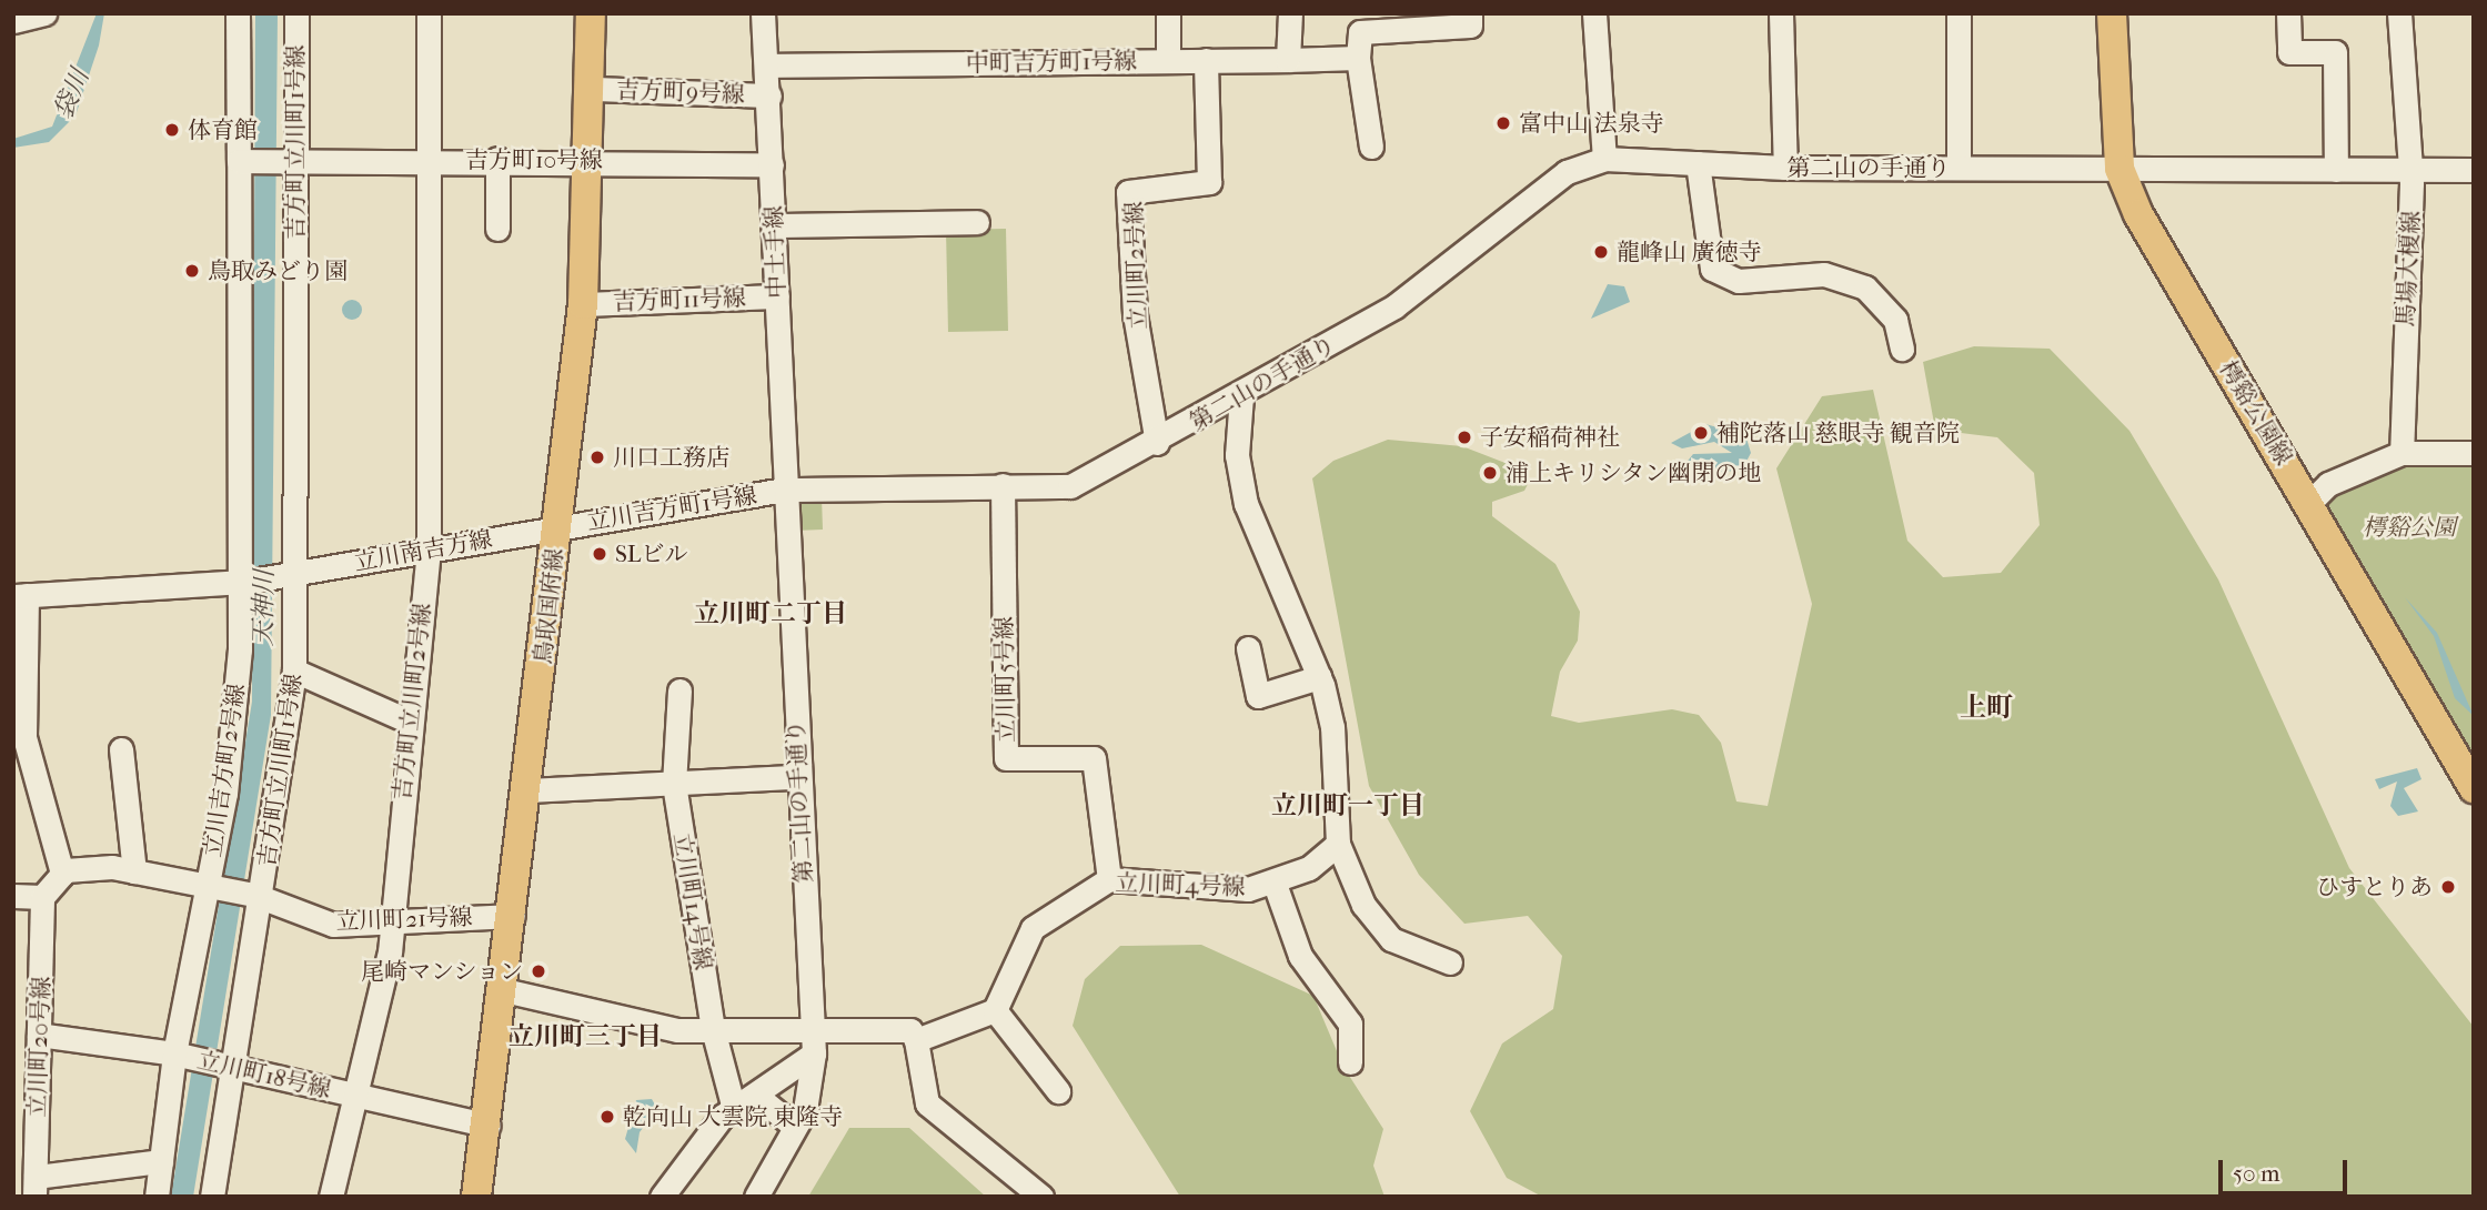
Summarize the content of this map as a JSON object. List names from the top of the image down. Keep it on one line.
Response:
{"streets":{"main road":["樗谿公園線","鳥取国府線"],"street":["中町吉方町1号線","吉方町9号線","吉方町立川町1号線","吉方町10号線","第二山の手通り","中土手線","立川町2号線","馬場大榎線","吉方町11号線","立川吉方町1号線","立川南吉方線","立川町5号線","吉方町立川町2号線","立川吉方町2号線","立川町4号線","立川町14号線","立川町21号線","立川町20号線","立川町18号線"]},"crossings":[["中町吉方町1号線","中土手線"],["中町吉方町1号線","立川町2号線"],["吉方町9号線","中土手線"],["吉方町9号線","鳥取国府線"],["吉方町立川町1号線","吉方町10号線"],["吉方町立川町1号線","立川南吉方線"],["吉方町立川町1号線","立川町21号線"],["吉方町立川町1号線","立川町18号線"],["吉方町10号線","中土手線"],["吉方町10号線","鳥取国府線"],["吉方町10号線","吉方町立川町2号線"],["吉方町10号線","立川吉方町2号線"],["第二山の手通り","中土手線"],["第二山の手通り","立川町2号線"],["第二山の手通り","馬場大榎線"],["第二山の手通り","樗谿公園線"],["第二山の手通り","立川吉方町1号線"],["第二山の手通り","立川町5号線"],["中土手線","吉方町11号線"],["中土手線","立川吉方町1号線"],["吉方町11号線","鳥取国府線"],["立川吉方町1号線","立川南吉方線"],["立川吉方町1号線","鳥取国府線"],["立川南吉方線","鳥取国府線"],["立川南吉方線","吉方町立川町2号線"],["立川南吉方線","立川吉方町2号線"],["鳥取国府線","立川町21号線"],["鳥取国府線","立川町18号線"],["立川町5号線","立川町4号線"],["吉方町立川町2号線","立川町21号線"],["吉方町立川町2号線","立川町18号線"],["立川吉方町2号線","立川町21号線"],["立川吉方町2号線","立川町18号線"],["立川町20号線","立川町18号線"]],"districts":["立川町二丁目","上町","立川町一丁目","立川町三丁目"],"water":["袋川","天神川"],"parks":["樗谿公園"],"places":["富中山 法泉寺","体育館","龍峰山 廣徳寺","鳥取みどり園","補陀落山 慈眼寺 観音院","子安稲荷神社","川口工務店","浦上キリシタン幽閉の地","SLビル","ひすとりあ","尾崎マンション","乾向山 大雲院 東隆寺"],"scale_bar":"50 m"}
